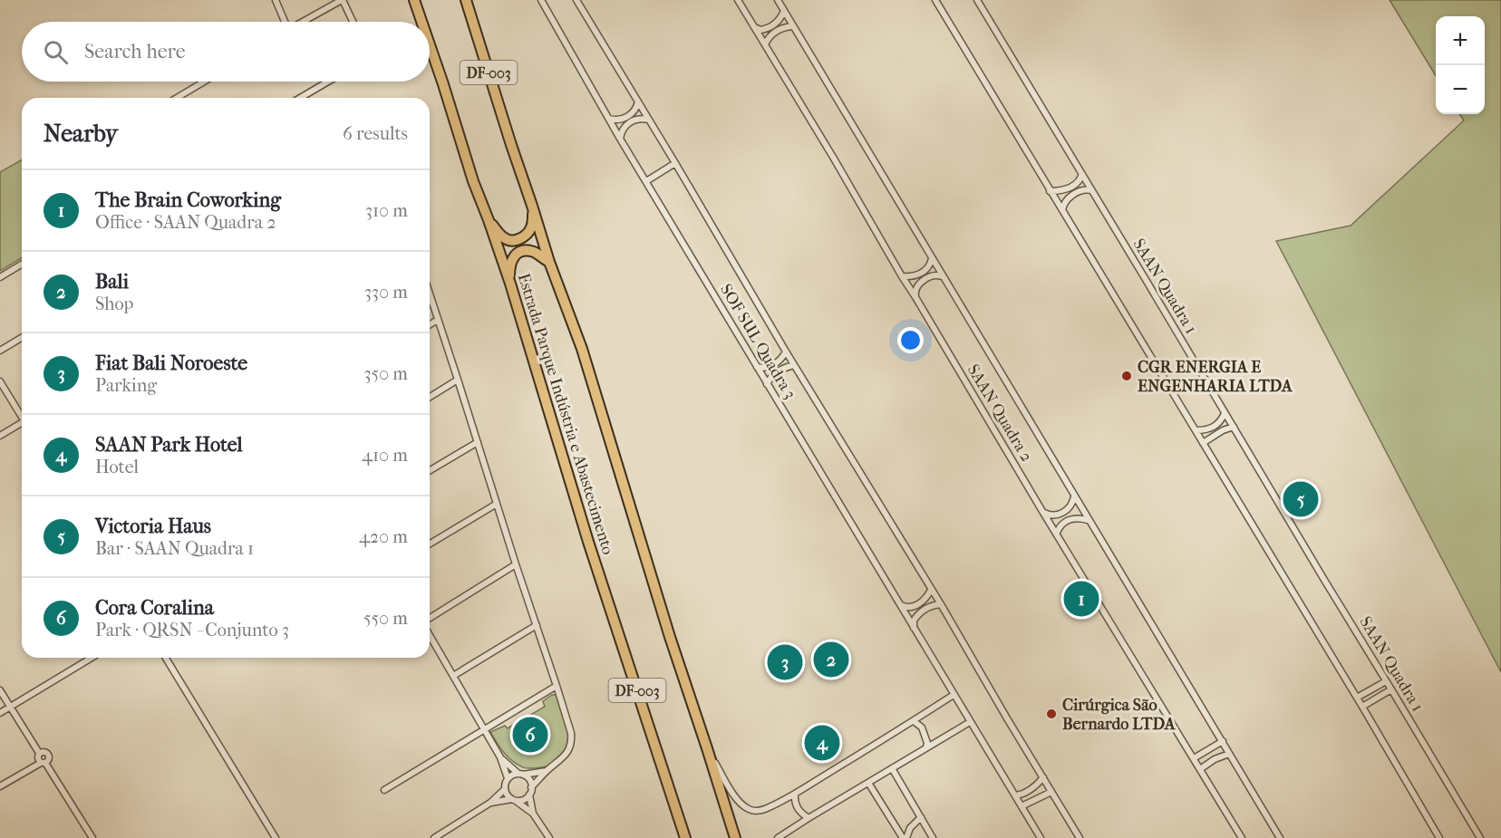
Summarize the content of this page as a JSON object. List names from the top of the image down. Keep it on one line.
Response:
{"streets":{"highway":["DF-003","Estrada Parque Indústria e Abastecimento"],"street":["SAAN Quadra 1","SOF SUL Quadra 3","SAAN Quadra 2"]},"places":["CGR ENERGIA E ENGENHARIA LTDA","Cirúrgica São Bernardo LTDA"],"page":{"map_buttons":["+","−"],"search":"Search here","heading":["Nearby","6 results"],"list":[{"mark":"1","name":"The Brain Coworking","note":"Office · SAAN Quadra 2","value":"310 m"},{"mark":"2","name":"Bali","note":"Shop","value":"330 m"},{"mark":"3","name":"Fiat Bali Noroeste","note":"Parking","value":"350 m"},{"mark":"4","name":"SAAN Park Hotel","note":"Hotel","value":"410 m"},{"mark":"5","name":"Victoria Haus","note":"Bar · SAAN Quadra 1","value":"420 m"},{"mark":"6","name":"Cora Coralina","note":"Park · QRSN - Conjunto 3","value":"550 m"}],"pins":["5","1","2","3","6","4"]}}
